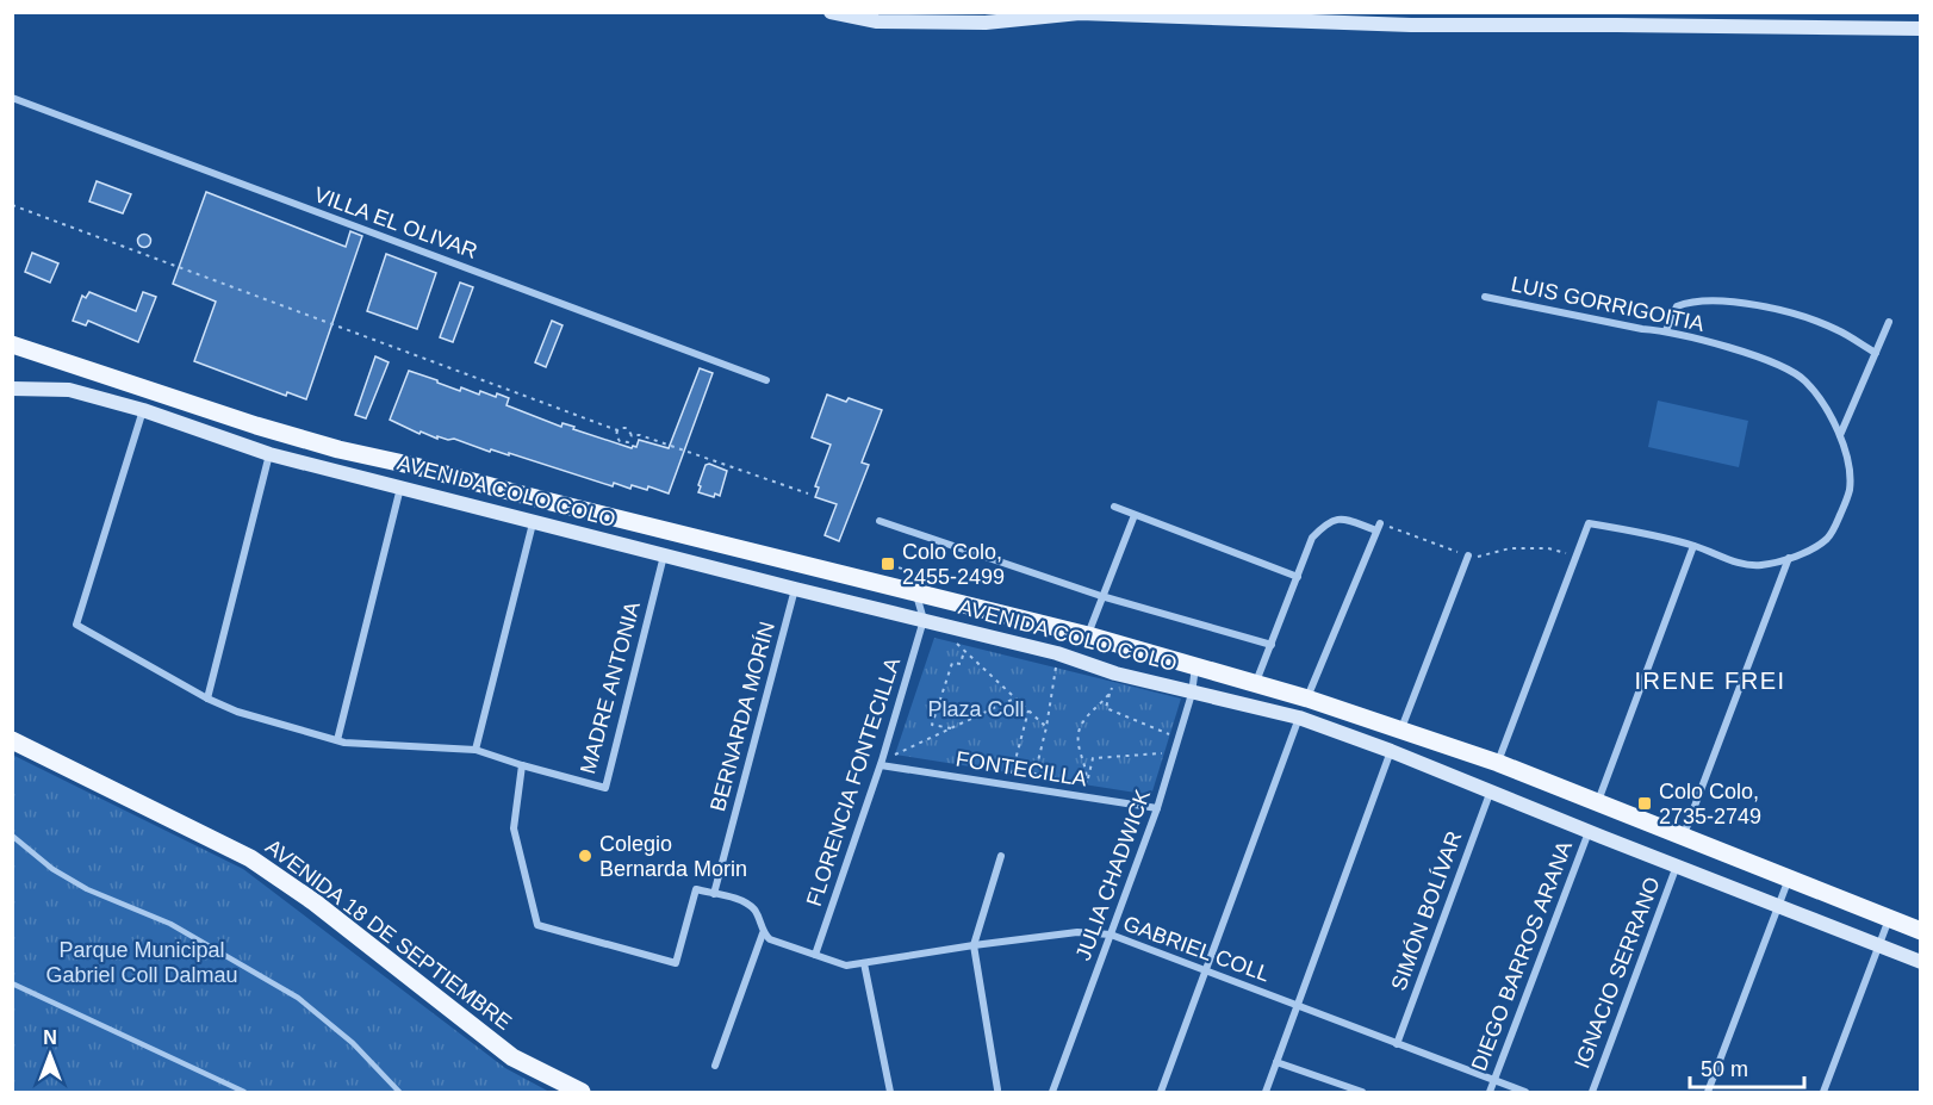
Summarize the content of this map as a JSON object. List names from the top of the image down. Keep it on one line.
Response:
{"streets":{"main road":["AVENIDA COLO COLO","AVENIDA 18 DE SEPTIEMBRE"],"street":["VILLA EL OLIVAR","LUIS GORRIGOITIA","MADRE ANTONIA","BERNARDA MORÍN","FONTECILLA","FLORENCIA FONTECILLA","JULIA CHADWICK","SIMÓN BOLÍVAR","GABRIEL COLL","DIEGO BARROS ARANA","IGNACIO SERRANO"]},"crossings":[["AVENIDA COLO COLO","MADRE ANTONIA"],["AVENIDA COLO COLO","BERNARDA MORÍN"],["AVENIDA COLO COLO","FLORENCIA FONTECILLA"],["AVENIDA COLO COLO","JULIA CHADWICK"],["AVENIDA COLO COLO","SIMÓN BOLÍVAR"],["AVENIDA COLO COLO","DIEGO BARROS ARANA"],["AVENIDA COLO COLO","IGNACIO SERRANO"],["FONTECILLA","FLORENCIA FONTECILLA"],["FONTECILLA","JULIA CHADWICK"],["FLORENCIA FONTECILLA","GABRIEL COLL"],["JULIA CHADWICK","GABRIEL COLL"],["SIMÓN BOLÍVAR","GABRIEL COLL"],["GABRIEL COLL","DIEGO BARROS ARANA"]],"districts":["IRENE FREI"],"parks":["Plaza Coll","Parque Municipal Gabriel Coll Dalmau"],"places":{"transit":["Colo Colo, 2455-2499","Colo Colo, 2735-2749"],"other":["Colegio Bernarda Morin"]},"scale_bar":"50 m","north":"top"}
